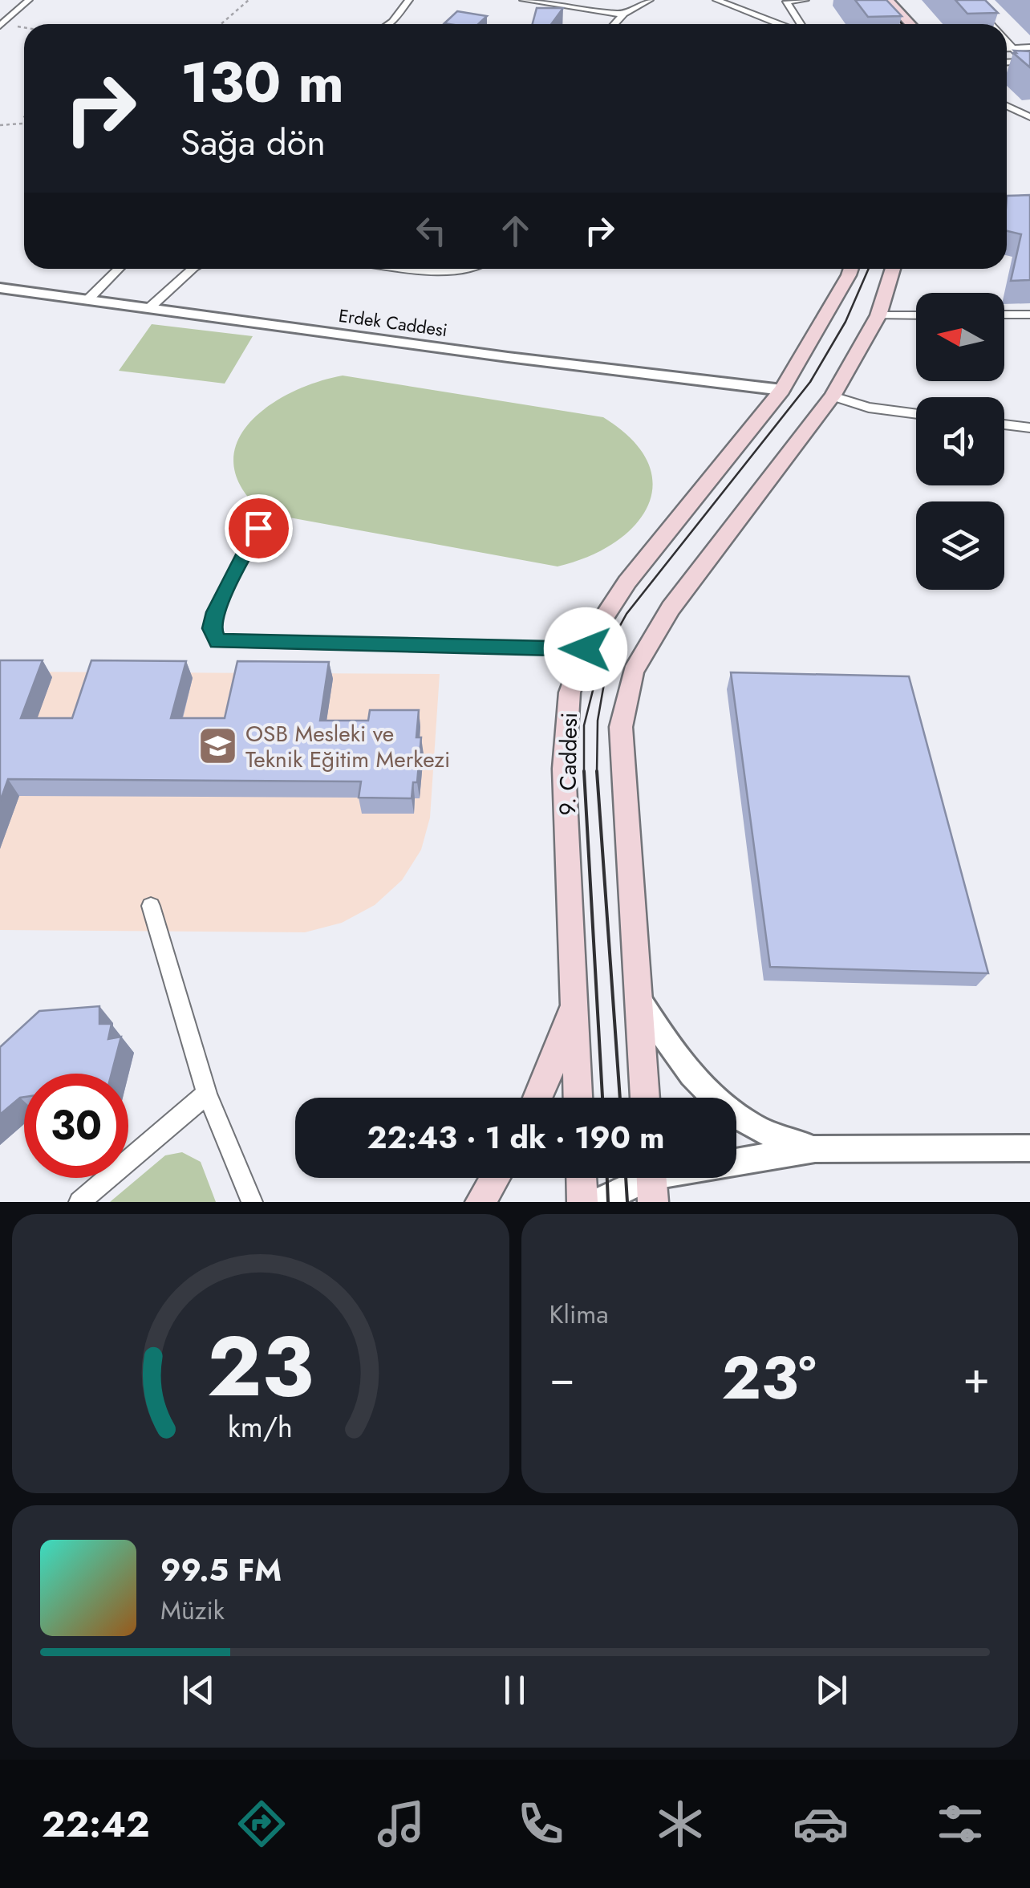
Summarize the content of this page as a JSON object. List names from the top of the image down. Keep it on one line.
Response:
{"streets":{"main road":["9. Caddesi"],"street":["Erdek Caddesi"]},"crossings":[["Erdek Caddesi","9. Caddesi"]],"places":{"school or university":["OSB Mesleki ve Teknik Eğitim Merkezi"]},"north":"left","page":{"turn":["130 m","Sağa dön"],"limit":"30","trip":"22:43 · 1 dk · 190 m","tile":"Klima","heat":["−","23°","+"],"song":["99.5 FM","Müzik"],"tabs":"22:42","gauge":["23","km/h"]}}
